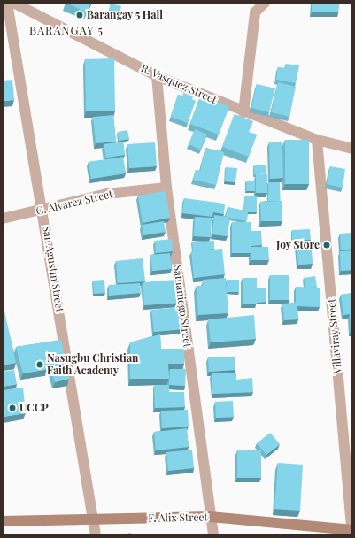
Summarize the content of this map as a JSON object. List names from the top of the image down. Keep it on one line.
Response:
{"streets":{"main road":["F. Alix Street"],"street":["R. Vasquez Street","C. Alvarez Street","San Agustin Street","Samaniego Street","Villaviray Street"]},"crossings":[["R. Vasquez Street","Samaniego Street"],["R. Vasquez Street","Villaviray Street"],["C. Alvarez Street","San Agustin Street"],["C. Alvarez Street","Samaniego Street"],["San Agustin Street","F. Alix Street"],["Samaniego Street","F. Alix Street"],["Villaviray Street","F. Alix Street"]],"districts":["BARANGAY 5"],"places":["Barangay 5 Hall","Joy Store","Nasugbu Christian Faith Academy","UCCP"]}
